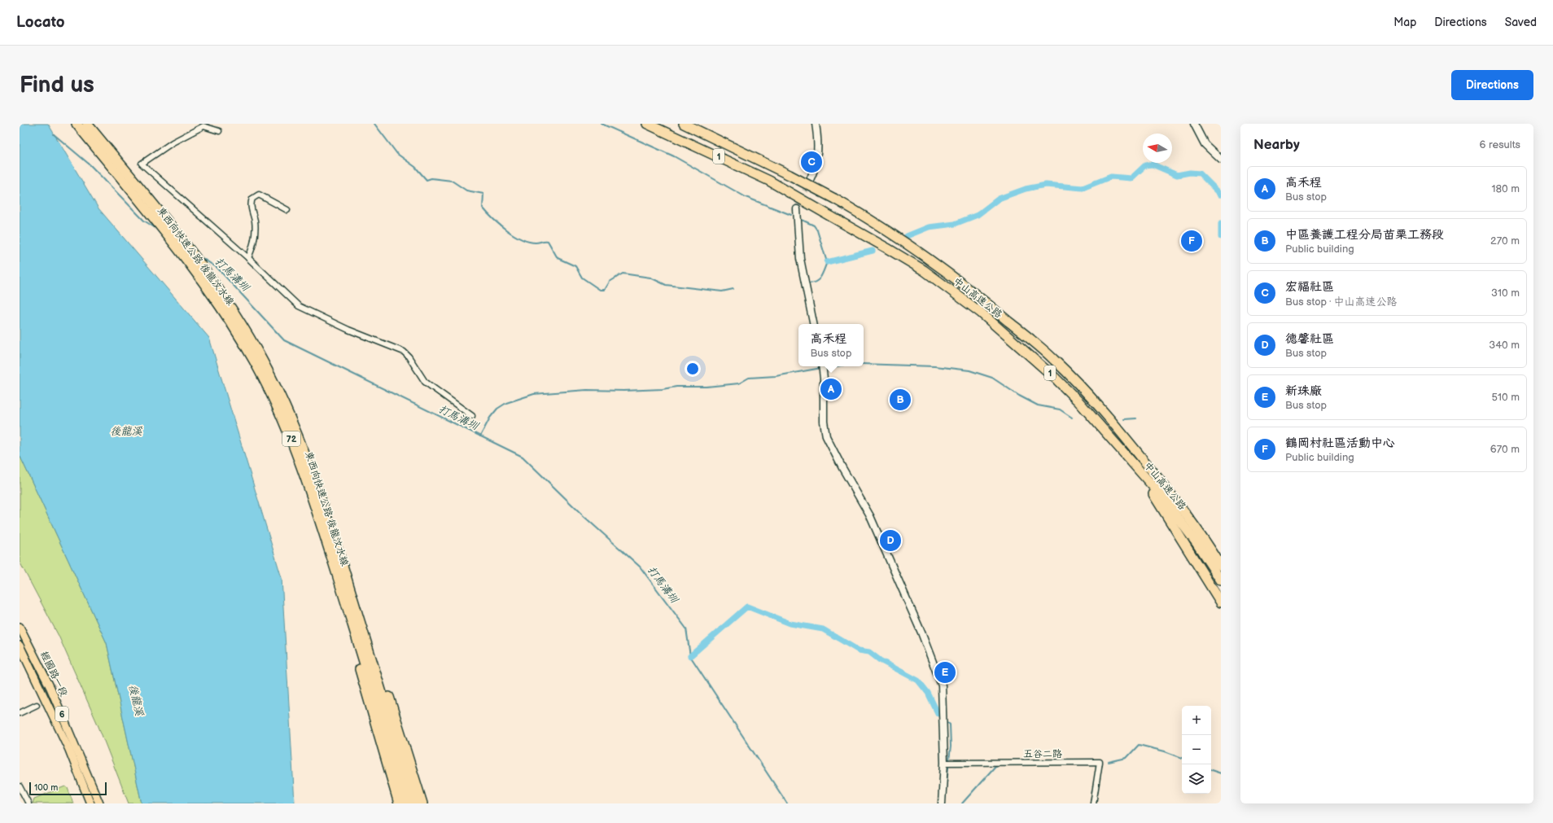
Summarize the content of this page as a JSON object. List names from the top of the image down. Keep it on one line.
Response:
{"streets":{"highway":["1","東西向快速公路 後龍汶水線","中山高速公路","72"],"main road":["經國路一段","6"],"street":["五谷二路"]},"water":["打馬溝圳","後龍溪"],"scale_bar":"100 m","north":"left","page":{"header":"Locato","nav":["Map","Directions","Saved"],"buttons":"Directions","title":"Find us","heading":["Nearby","6 results"],"pins":["C","F","A","B","D","E"],"list":[{"mark":"A","name":"高禾程","note":"Bus stop","value":"180 m"},{"mark":"B","name":"中區養護工程分局苗栗工務段","note":"Public building","value":"270 m"},{"mark":"C","name":"宏福社區","note":"Bus stop · 中山高速公路","value":"310 m"},{"mark":"D","name":"德馨社區","note":"Bus stop","value":"340 m"},{"mark":"E","name":"新珠廠","note":"Bus stop","value":"510 m"},{"mark":"F","name":"鶴岡村社區活動中心","note":"Public building","value":"670 m"}],"popup":["高禾程","Bus stop"],"map_buttons":["+","−"],"scale":"100 m"}}
